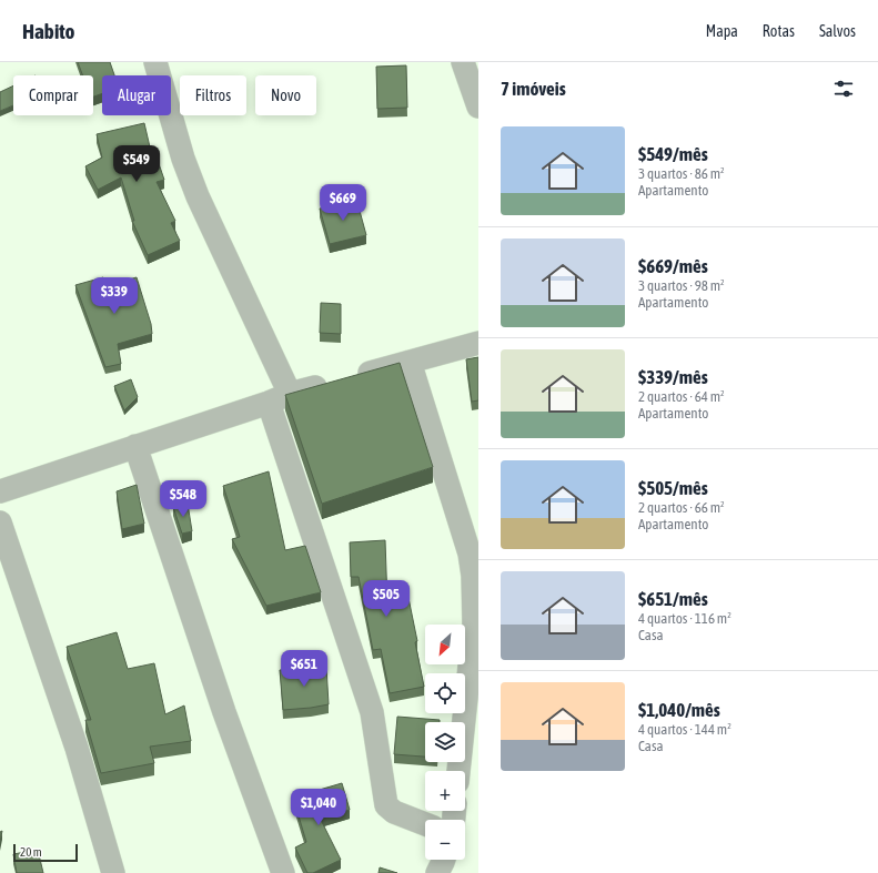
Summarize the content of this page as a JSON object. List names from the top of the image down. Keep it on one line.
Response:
{"scale_bar":"20 m","north":"bottom left","page":{"header":"Habito","nav":["Mapa","Rotas","Salvos"],"heading":"7 imóveis","chip":["Comprar","Alugar","Filtros","Novo"],"list":[{"name":"$549/mês","note":"3 quartos · 86 m² · Apartamento"},{"name":"$669/mês","note":"3 quartos · 98 m² · Apartamento"},{"name":"$339/mês","note":"2 quartos · 64 m² · Apartamento"},{"name":"$505/mês","note":"2 quartos · 66 m² · Apartamento"},{"name":"$651/mês","note":"4 quartos · 116 m² · Casa"},{"name":"$1,040/mês","note":"4 quartos · 144 m² · Casa"}],"price":["$549","$669","$339","$548","$505","$651","$1,040"],"map_buttons":["+","−"],"scale":"20 m"}}
